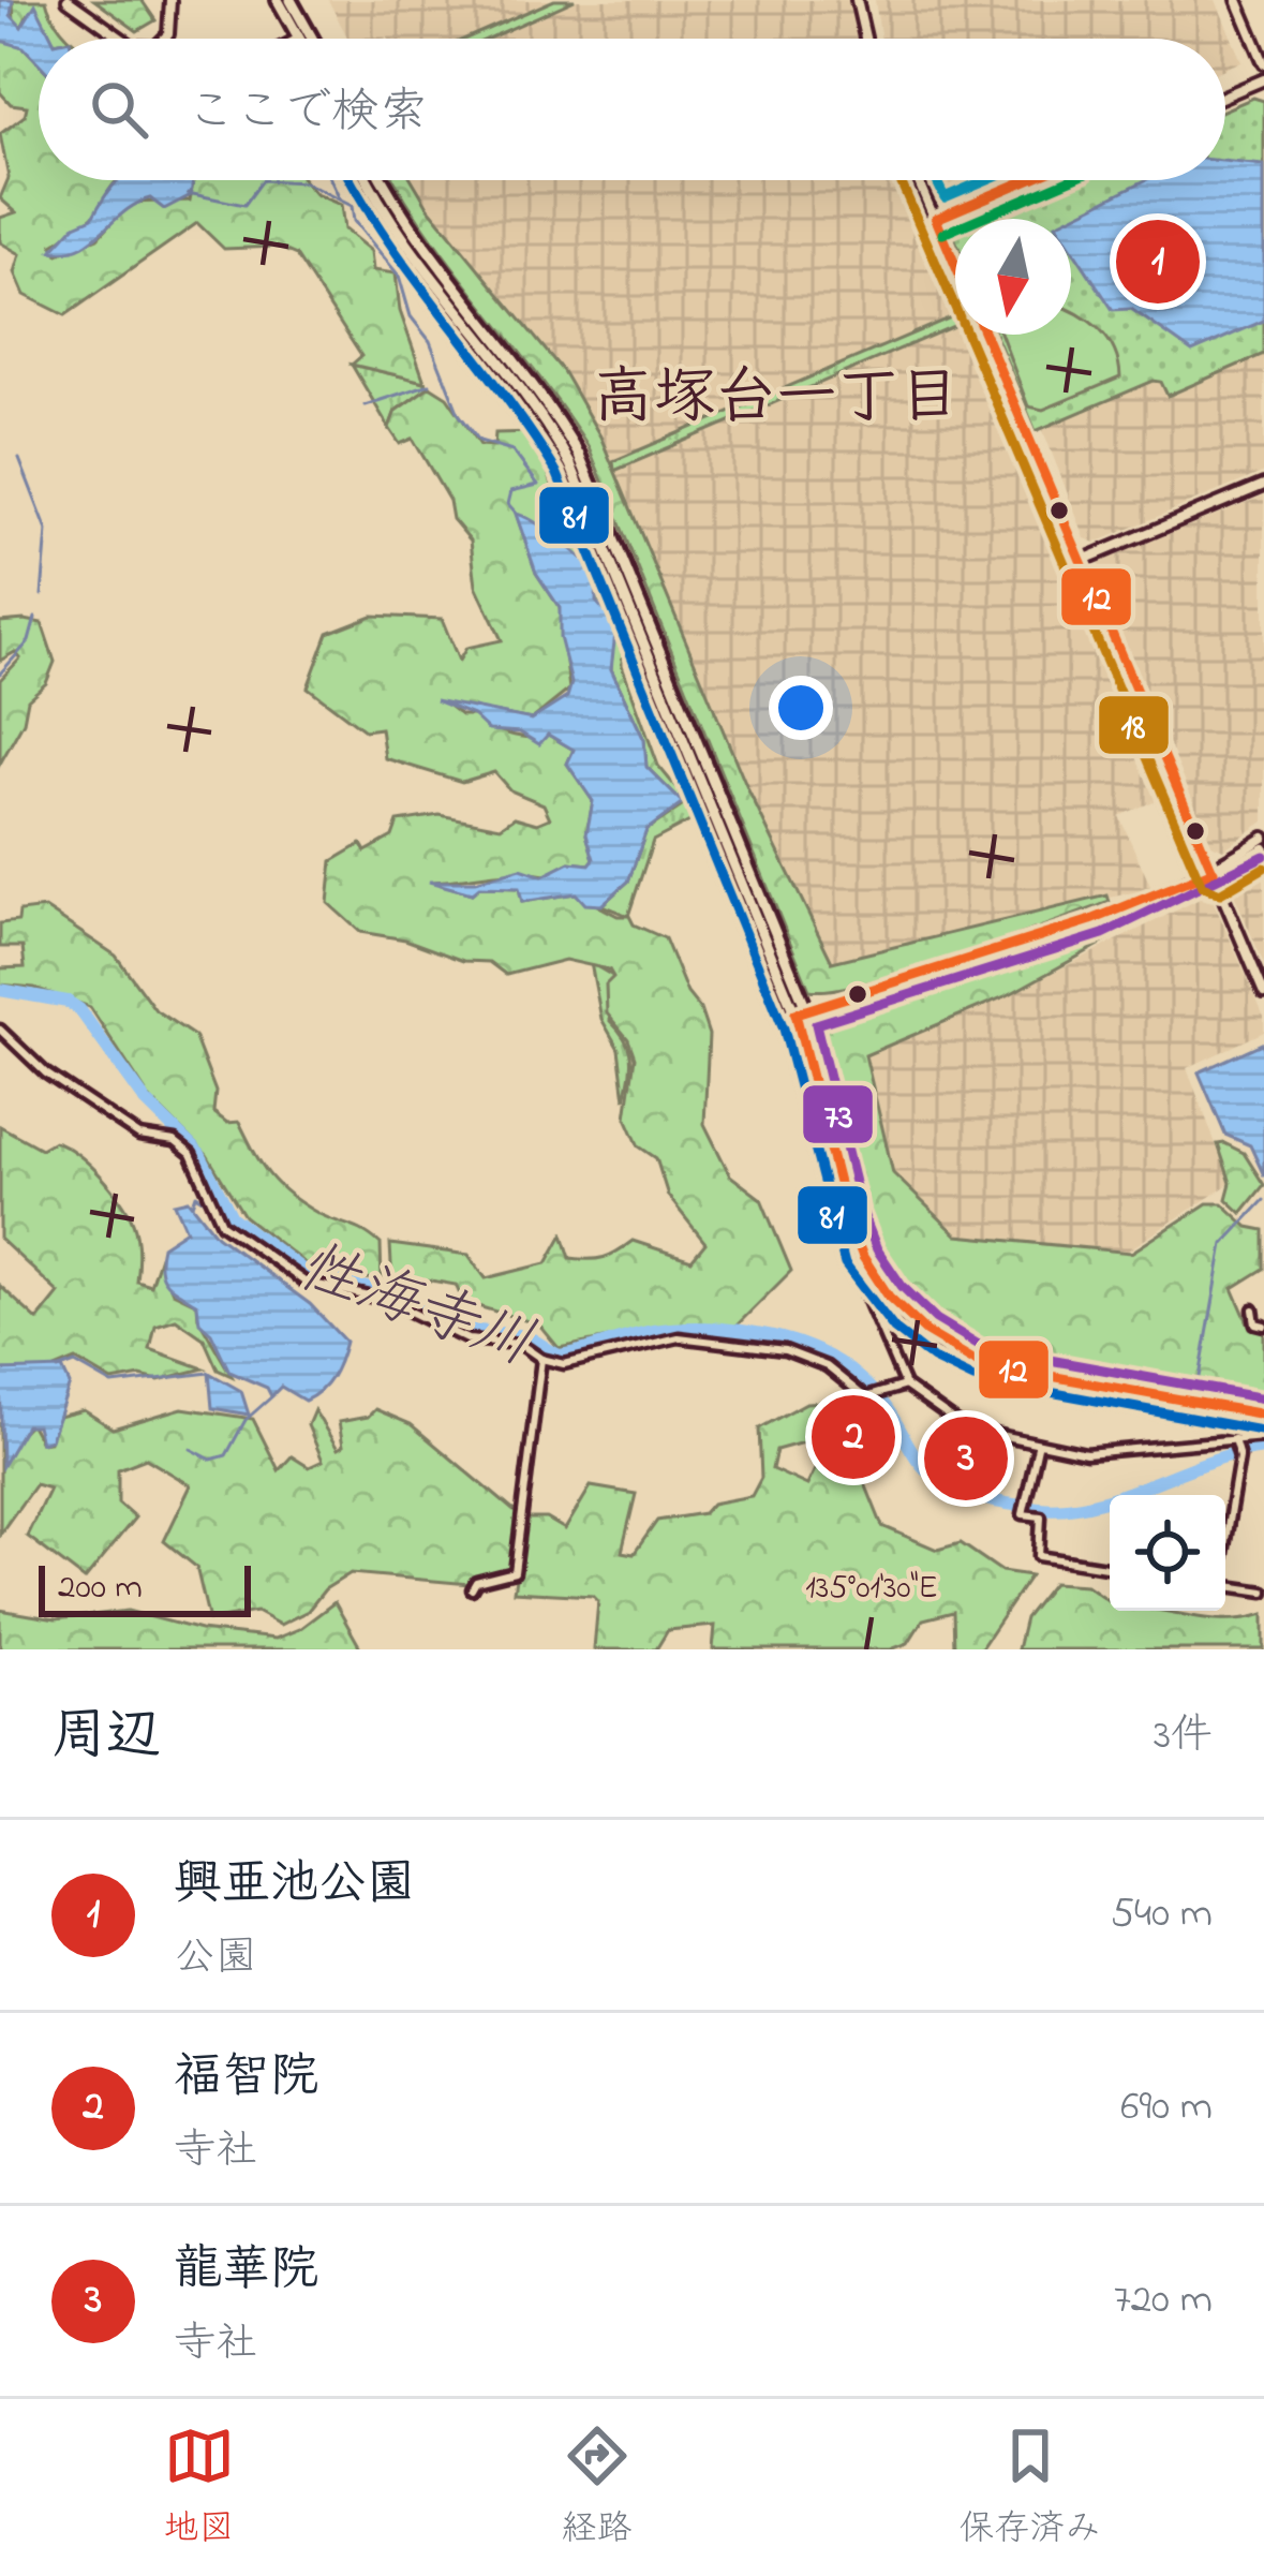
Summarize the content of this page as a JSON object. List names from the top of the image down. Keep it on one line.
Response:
{"districts":["高塚台一丁目"],"water":["性海寺川"],"lines":["transit line 12","transit line 81","transit line 18","transit line 73"],"scale_bar":"200 m","north":"bottom","page":{"search":"ここで検索","pins":["1","2","3"],"scale":"200 m","heading":["周辺","3件"],"list":[{"mark":"1","name":"興亜池公園","note":"公園","value":"540 m"},{"mark":"2","name":"福智院","note":"寺社","value":"690 m"},{"mark":"3","name":"龍華院","note":"寺社","value":"720 m"}],"nav":["地図","経路","保存済み"]},"coordinates":["135°01'30\"E"]}
